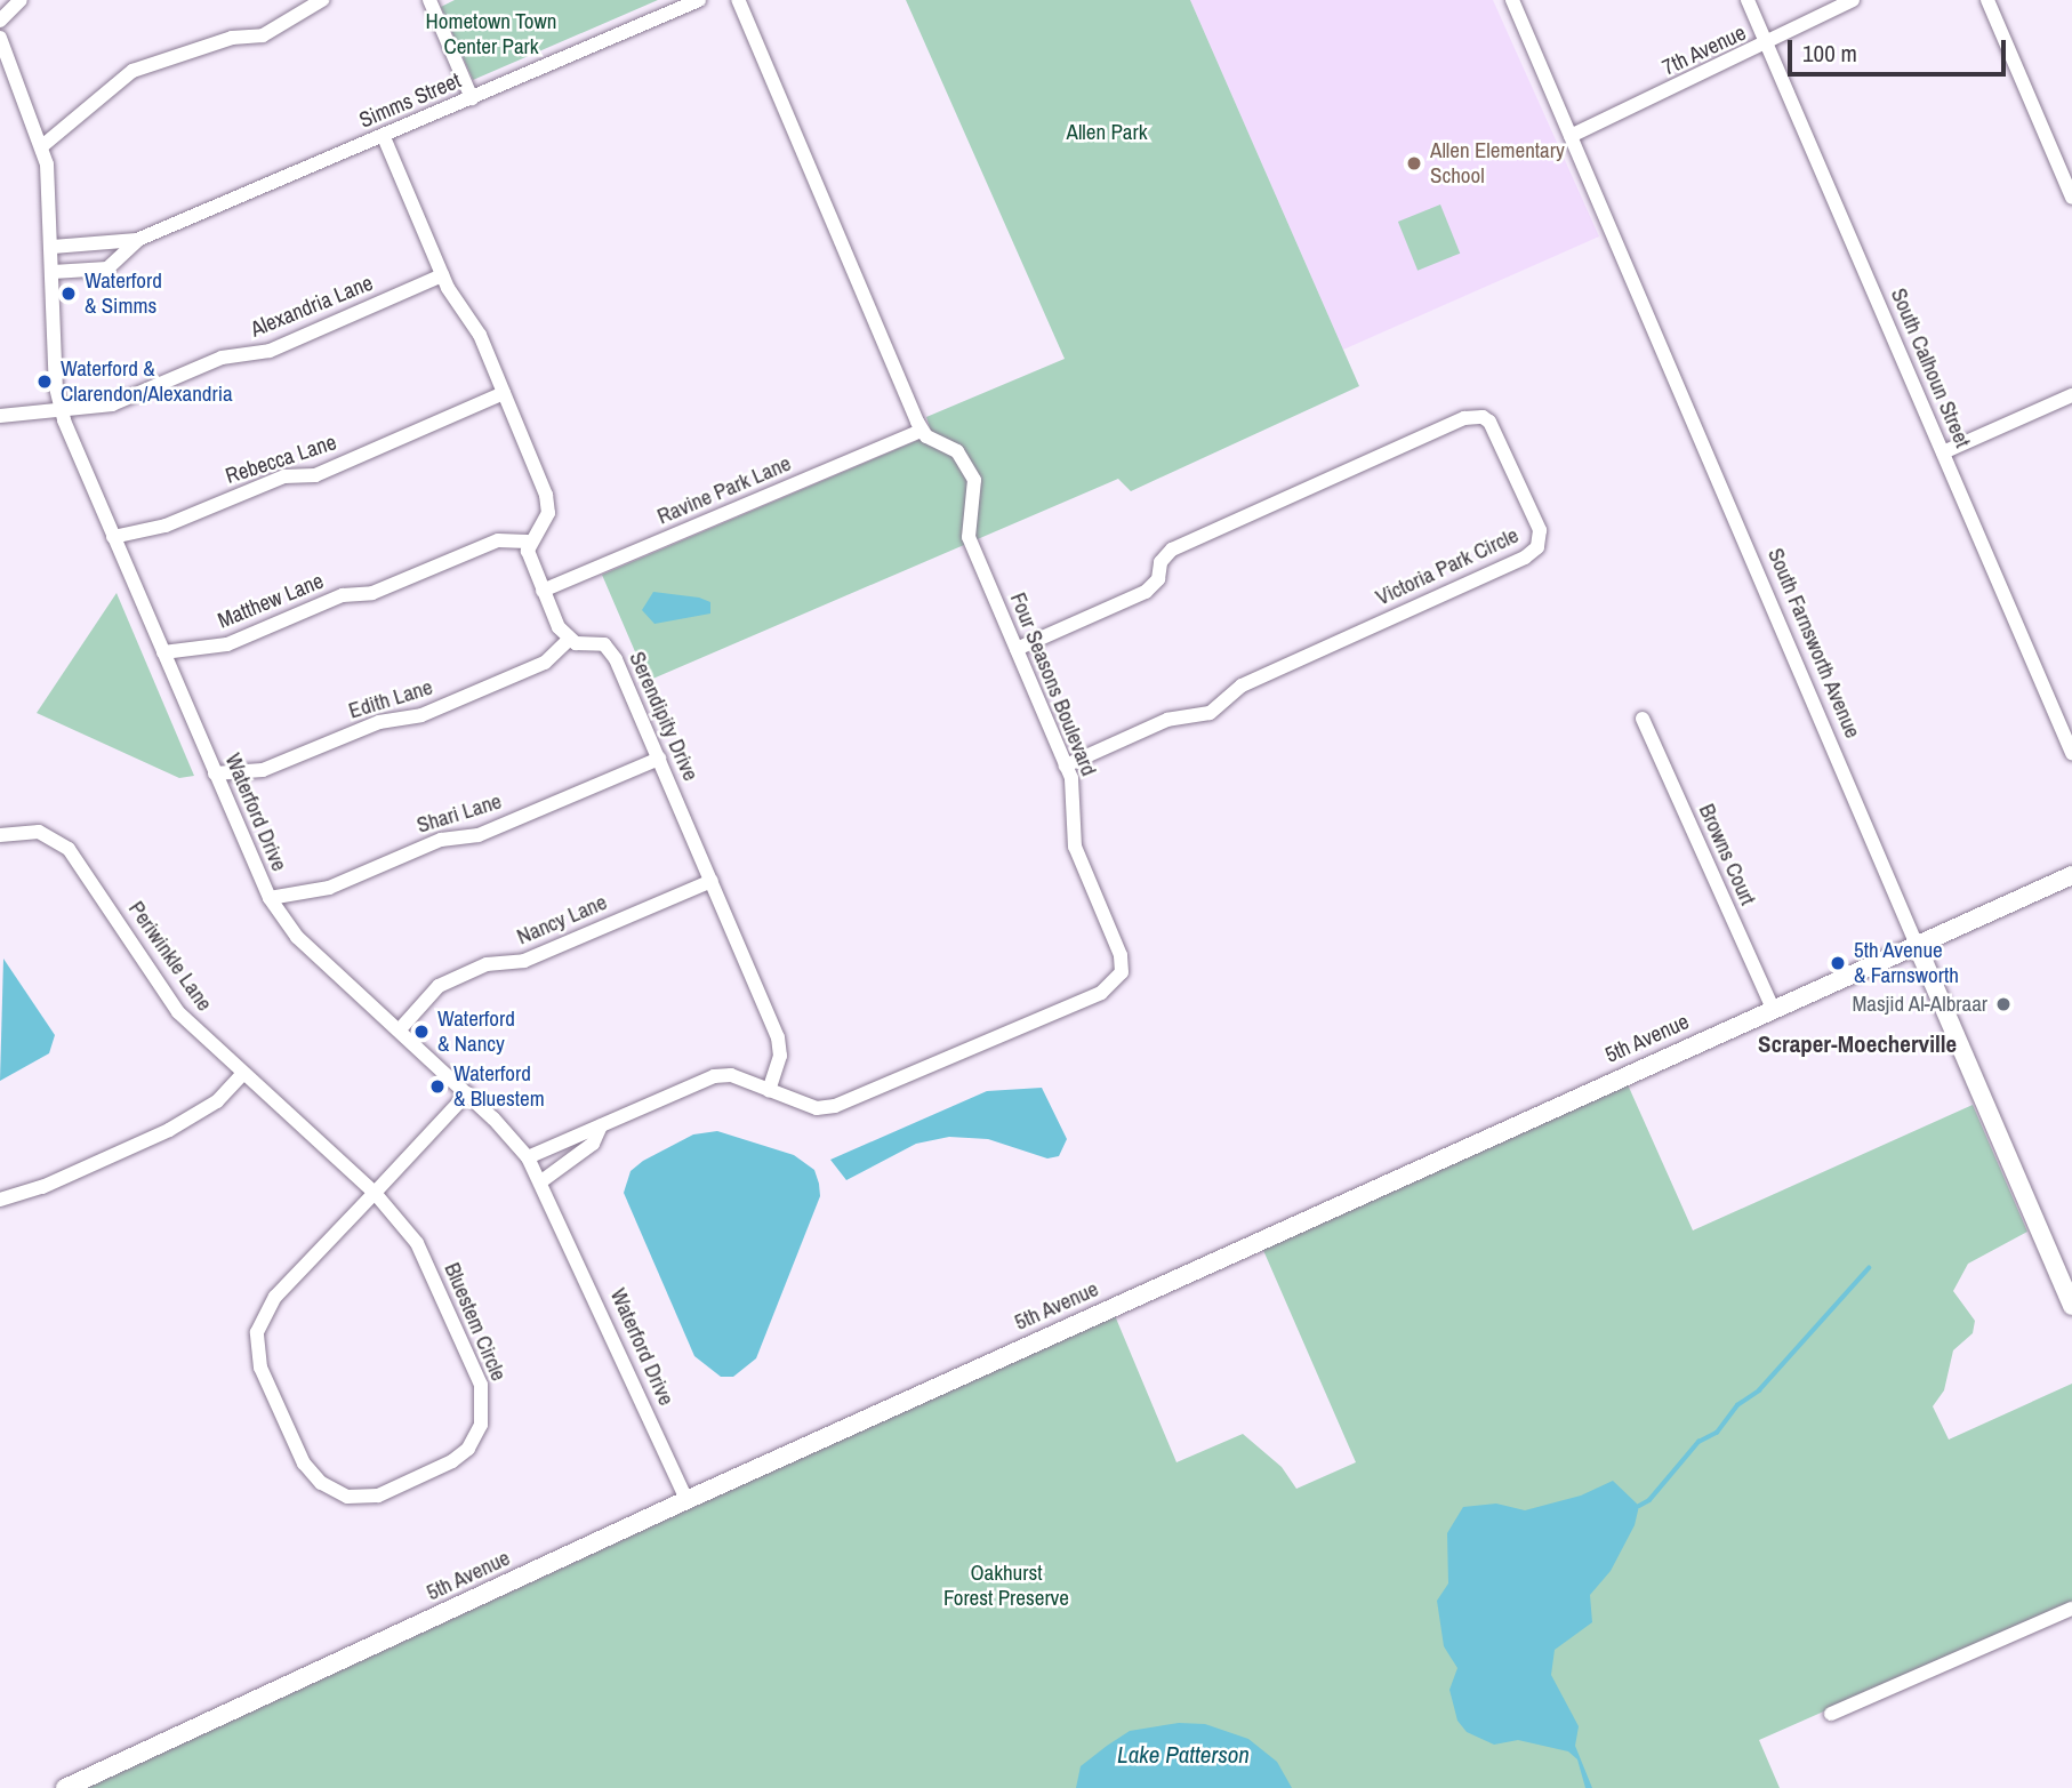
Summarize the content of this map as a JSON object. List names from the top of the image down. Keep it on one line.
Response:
{"streets":{"street":["7th Avenue","Simms Street","Alexandria Lane","South Calhoun Street","Rebecca Lane","Ravine Park Lane","Victoria Park Circle","Matthew Lane","South Farnsworth Avenue","Four Seasons Boulevard","Edith Lane","Serendipity Drive","Waterford Drive","Shari Lane","Browns Court","Nancy Lane","Periwinkle Lane","5th Avenue","Bluestem Circle"]},"crossings":[["7th Avenue","South Calhoun Street"],["7th Avenue","South Farnsworth Avenue"],["Simms Street","Waterford Drive"],["Alexandria Lane","Waterford Drive"],["Rebecca Lane","Waterford Drive"],["Ravine Park Lane","Four Seasons Boulevard"],["Victoria Park Circle","Four Seasons Boulevard"],["Matthew Lane","Waterford Drive"],["South Farnsworth Avenue","5th Avenue"],["Four Seasons Boulevard","Serendipity Drive"],["Four Seasons Boulevard","Waterford Drive"],["Edith Lane","Serendipity Drive"],["Edith Lane","Waterford Drive"],["Serendipity Drive","Shari Lane"],["Serendipity Drive","Nancy Lane"],["Waterford Drive","Shari Lane"],["Waterford Drive","Nancy Lane"],["Waterford Drive","5th Avenue"],["Browns Court","5th Avenue"],["Periwinkle Lane","Bluestem Circle"]],"districts":["Scraper-Moecherville"],"water":["Lake Patterson"],"parks":["Hometown Town Center Park","Allen Park","Oakhurst Forest Preserve"],"places":["Allen Elementary School","Waterford & Simms","Waterford & Clarendon/Alexandria","5th Avenue & Farnsworth","Masjid Al-Albraar","Waterford & Nancy","Waterford & Bluestem"],"scale_bar":"100 m"}
